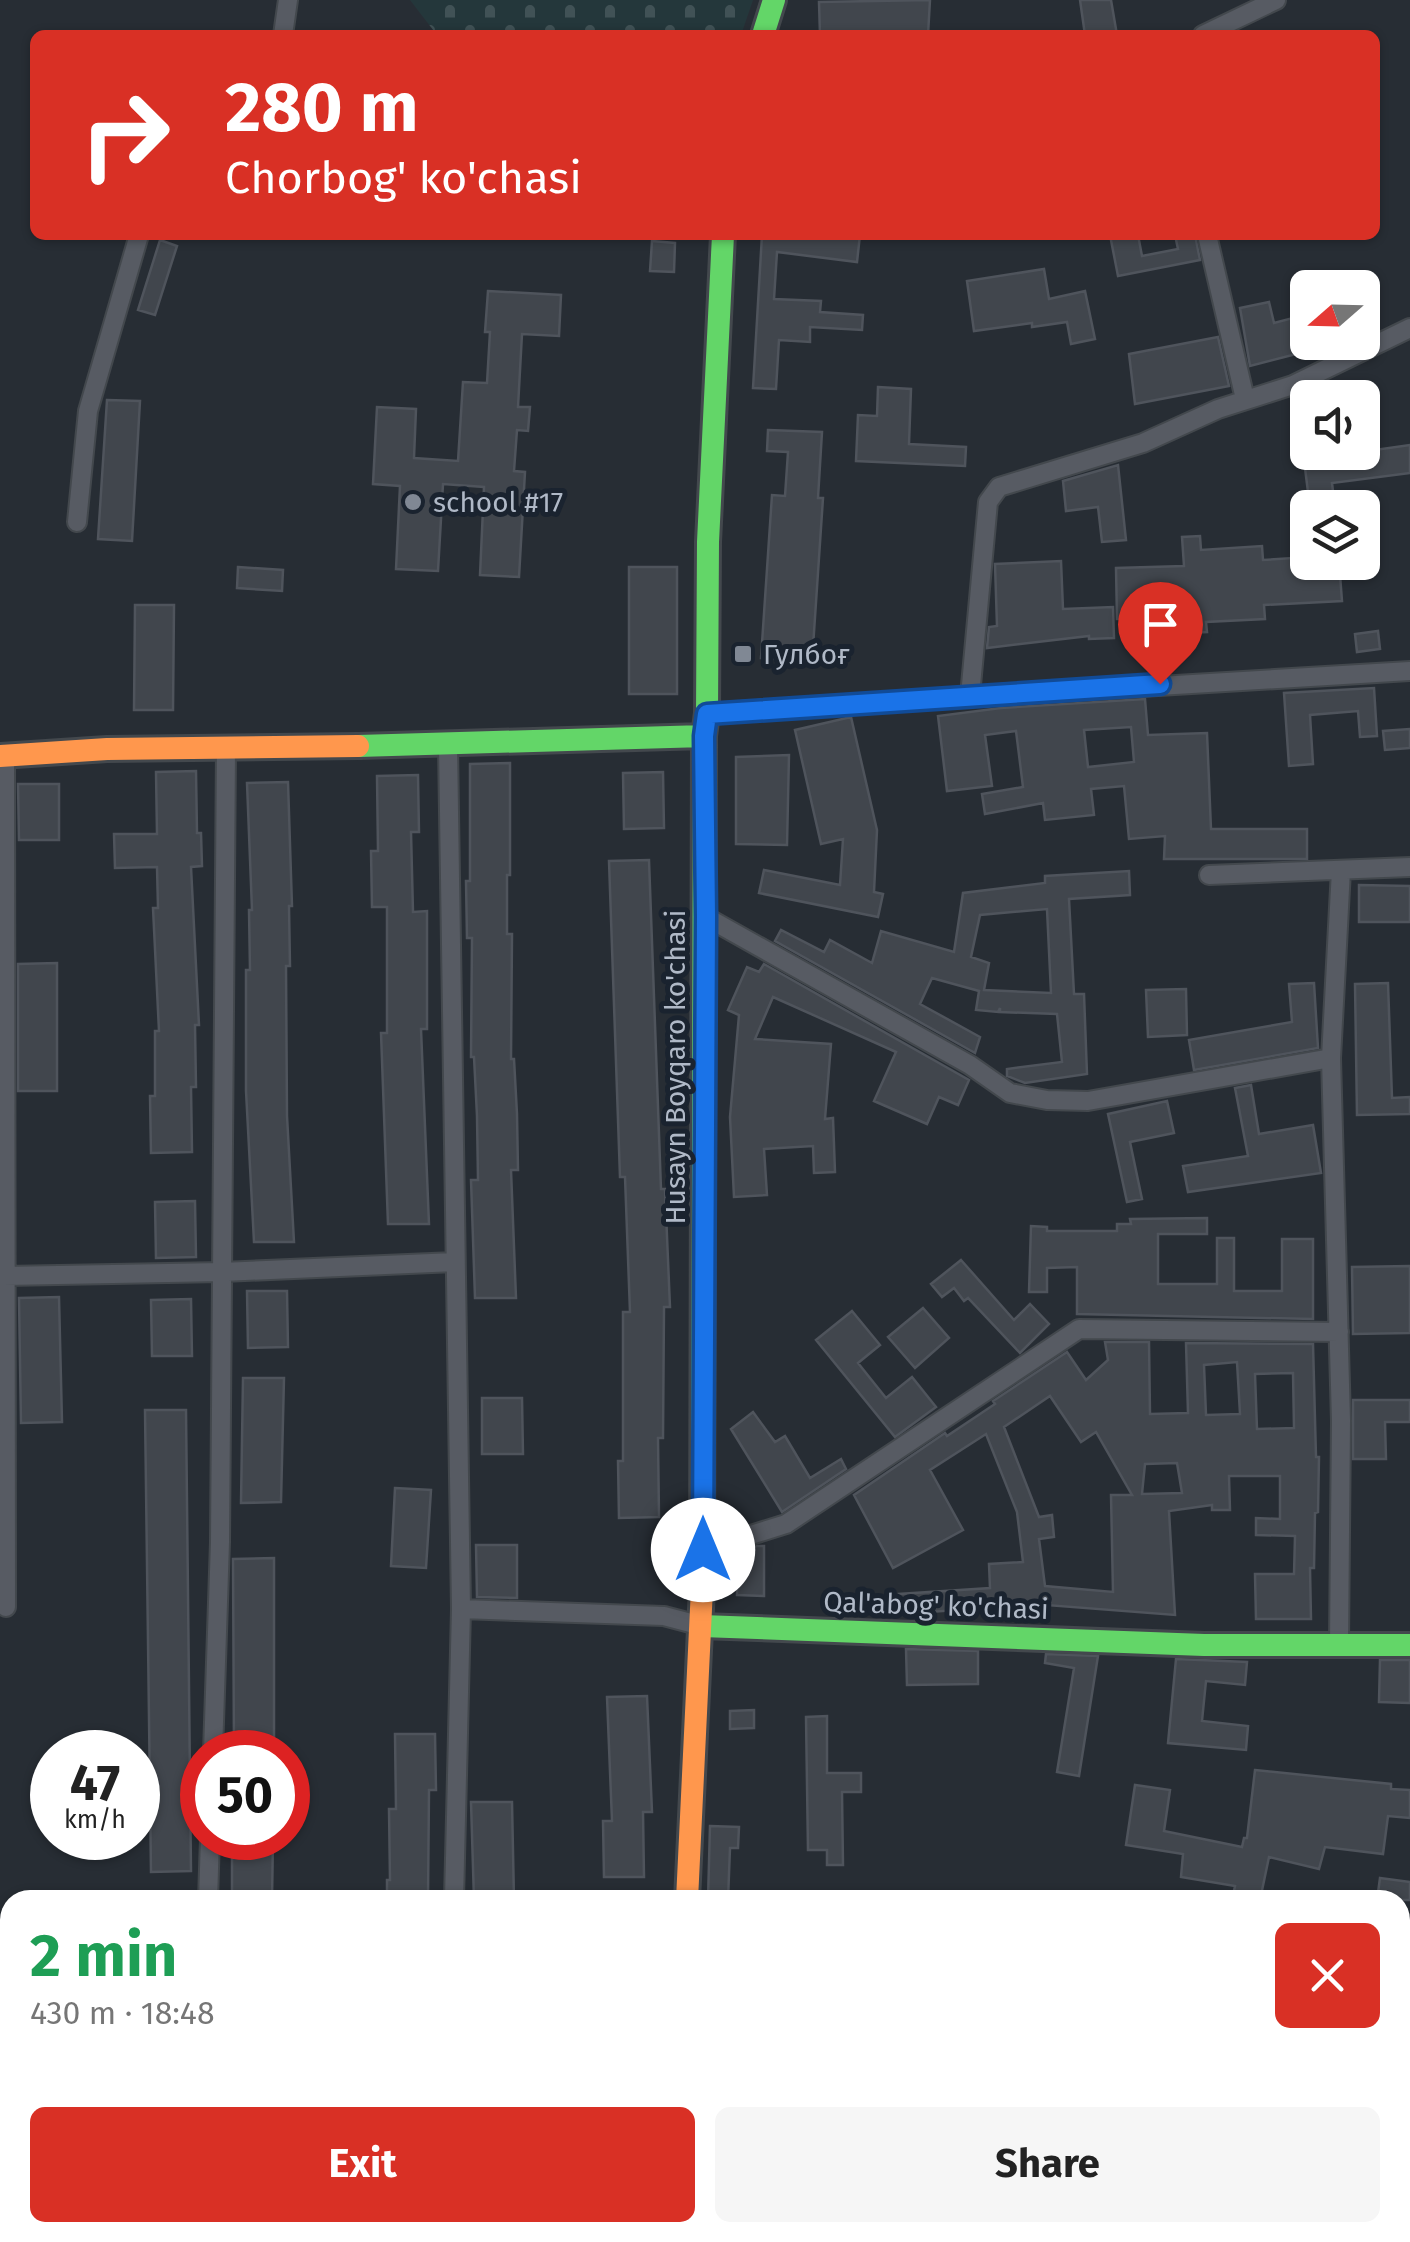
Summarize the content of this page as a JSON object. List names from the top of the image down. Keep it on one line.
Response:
{"streets":{"main road":["Husayn Boyqaro ko'chasi","Qal'abog' ko'chasi"]},"crossings":[["Husayn Boyqaro ko'chasi","Qal'abog' ko'chasi"]],"places":{"other":["school #17"],"transit":["Гулбоғ"]},"north":"left","page":{"turn":["280 m","Сhorbog' ko'chasi"],"speed":"47 km/h","limit":"50","heading":["2 min","430 m · 18:48"],"buttons":["Exit","Share"]}}
